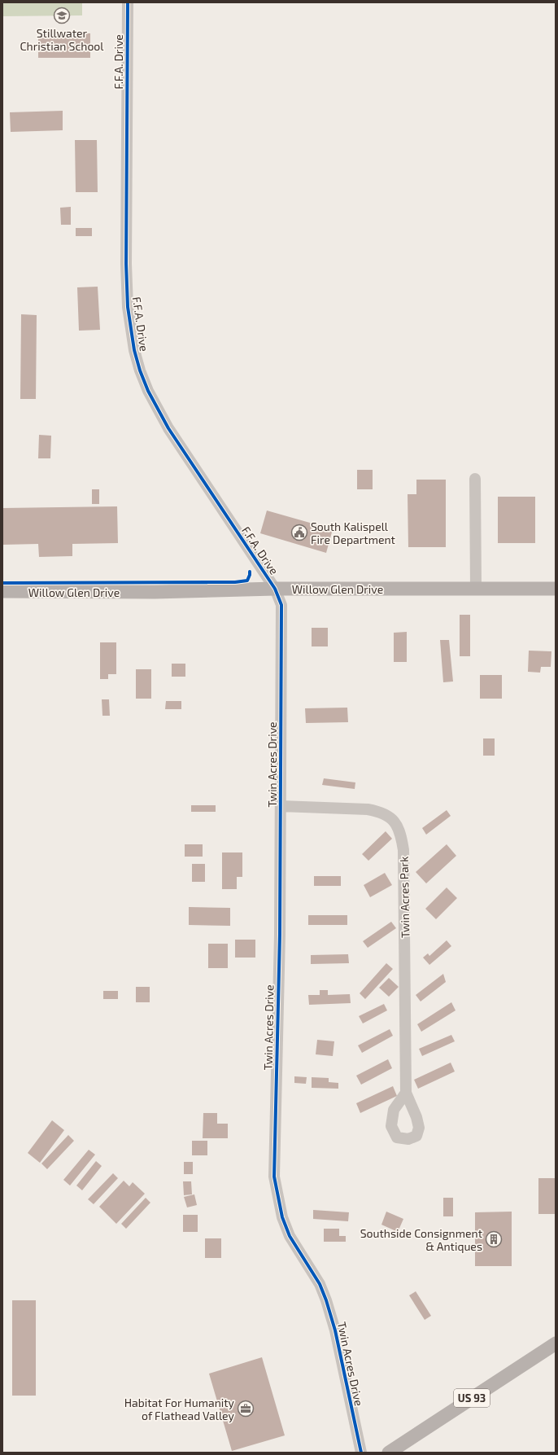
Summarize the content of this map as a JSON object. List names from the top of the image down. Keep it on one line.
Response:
{"streets":{"main road":["Willow Glen Drive","US 93"],"street":["F.F.A. Drive","Twin Acres Drive","Twin Acres Park"]},"crossings":[["F.F.A. Drive","Willow Glen Drive"],["F.F.A. Drive","Twin Acres Drive"],["Willow Glen Drive","Twin Acres Drive"],["Twin Acres Drive","Twin Acres Park"]],"places":{"school or university":["Stillwater Christian School"],"public building":["South Kalispell Fire Department"],"building":["Southside Consignment & Antiques"],"office":["Habitat For Humanity of Flathead Valley"]}}
